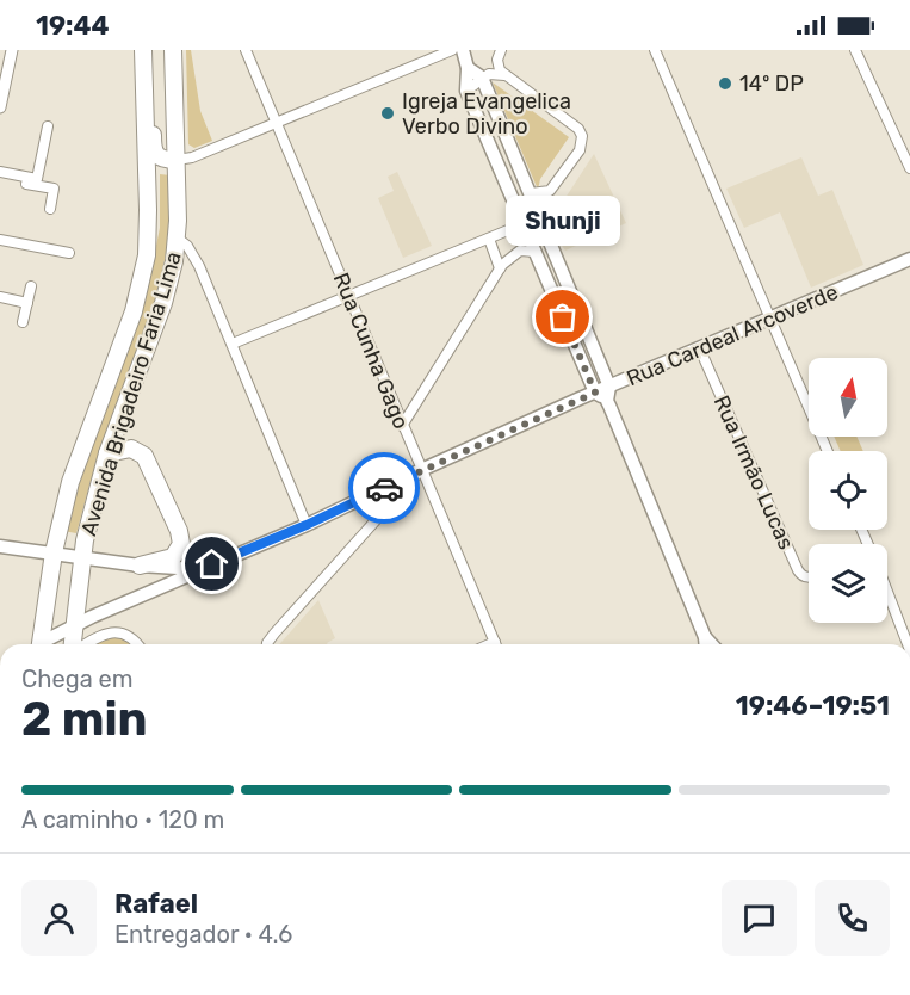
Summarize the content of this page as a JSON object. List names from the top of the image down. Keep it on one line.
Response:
{"streets":{"highway":["Avenida Brigadeiro Faria Lima"],"main road":["Rua Cardeal Arcoverde"],"street":["Rua Cunha Gago","Rua Irmão Lucas"]},"crossings":[["Rua Cardeal Arcoverde","Rua Cunha Gago"],["Rua Cardeal Arcoverde","Rua Irmão Lucas"]],"places":["14º DP","Igreja Evangelica Verbo Divino","Shunji"],"north":"top","page":{"status":"19:44","bubble":"Shunji","heading":["2 min","Chega em","19:46–19:51"],"panel":["Rafael","Entregador · 4.6"],"bar":"A caminho · 120 m"}}
